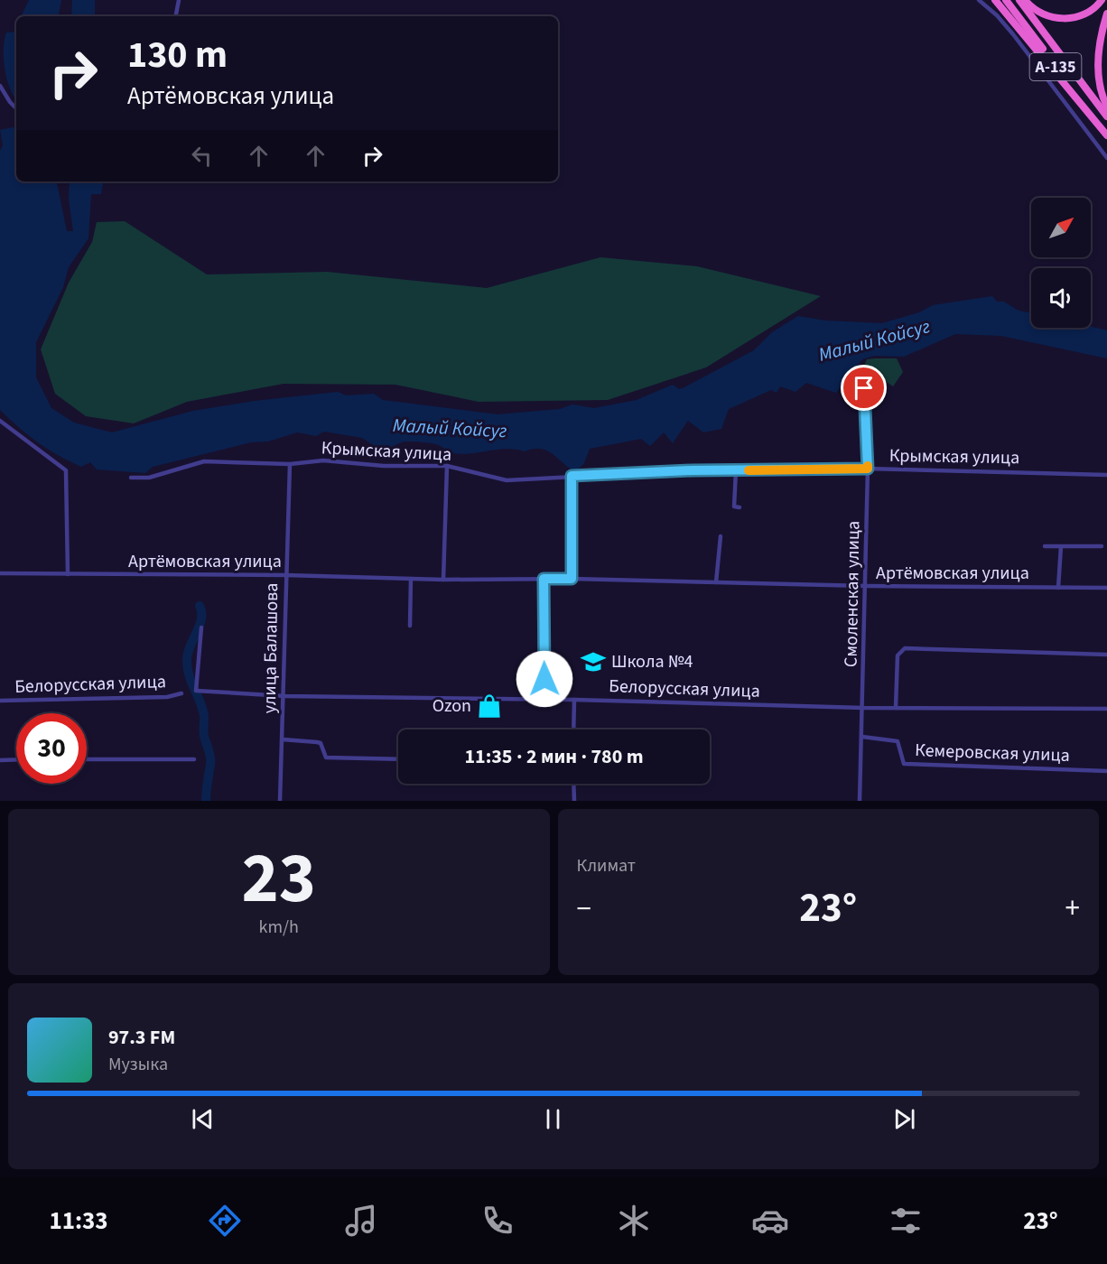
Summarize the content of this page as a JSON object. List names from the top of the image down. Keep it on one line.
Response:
{"streets":{"highway":["А-135"],"street":["Крымская улица","Артёмовская улица","Смоленская улица","улица Балашова","Белорусская улица","Кемеровская улица"]},"crossings":[["Крымская улица","Смоленская улица"],["Крымская улица","улица Балашова"],["Артёмовская улица","Смоленская улица"],["Артёмовская улица","улица Балашова"],["Смоленская улица","Белорусская улица"],["Смоленская улица","Кемеровская улица"],["улица Балашова","Белорусская улица"]],"water":["Малый Койсуг"],"places":{"school or university":["Школа №4"],"shop":["Ozon"]},"north":"top right","page":{"turn":["130 m","Артёмовская улица"],"limit":"30","trip":"11:35 · 2 мин · 780 m","tile":[["23","km/h"],"Климат"],"heat":["−","23°","+"],"song":["97.3 FM","Музыка"],"tabs":["11:33","23°"]}}
